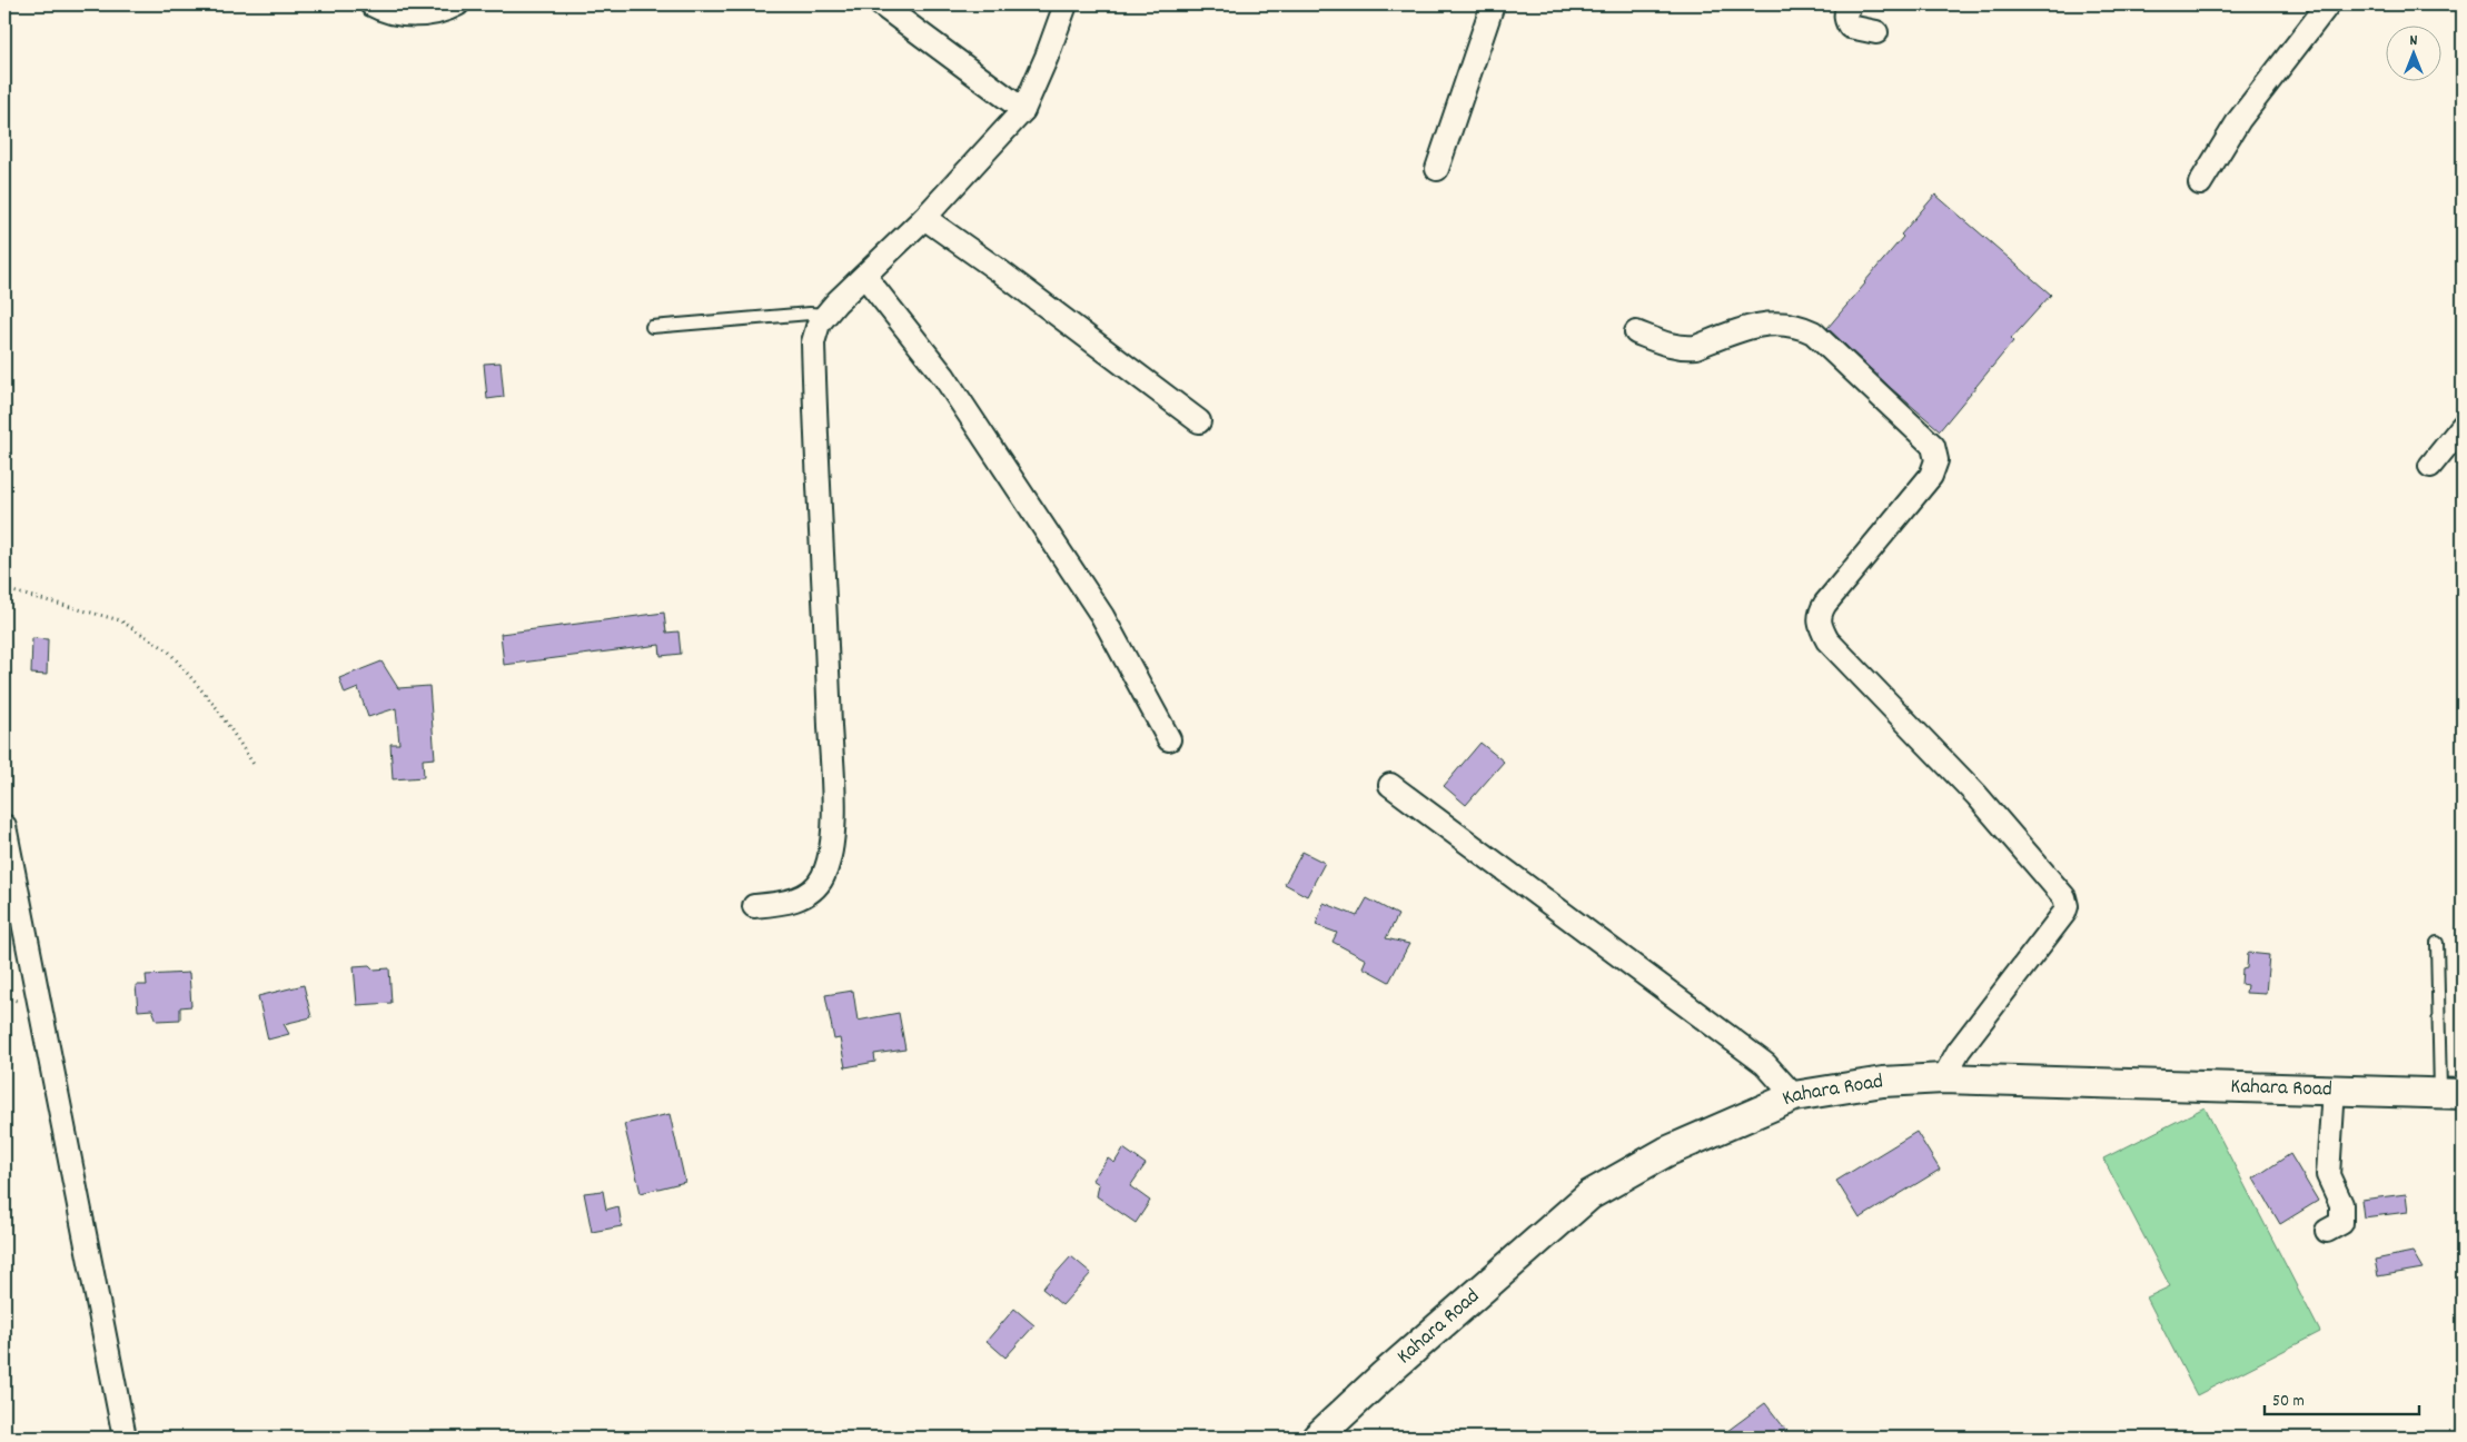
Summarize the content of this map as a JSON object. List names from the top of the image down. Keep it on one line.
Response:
{"streets":{"street":["Kahara Road"]},"scale_bar":"50 m","north":"top"}
